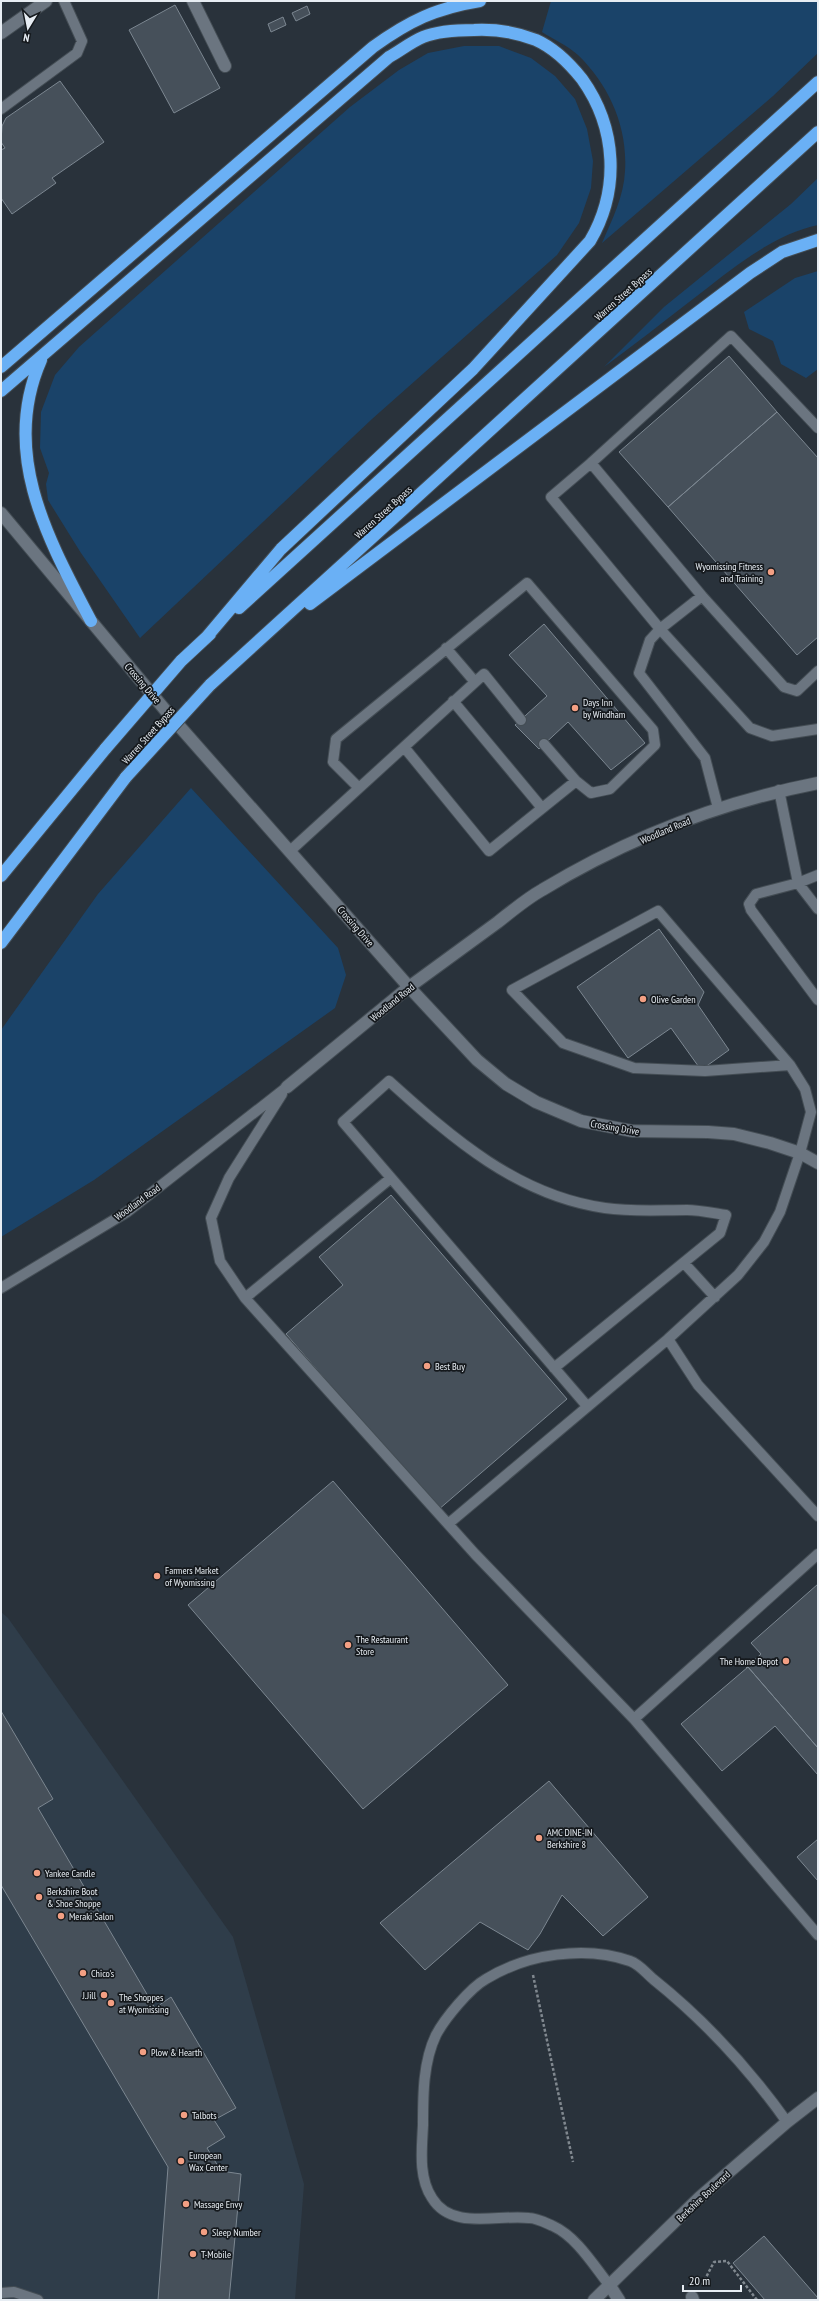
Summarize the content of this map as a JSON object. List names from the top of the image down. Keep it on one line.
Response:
{"streets":{"highway":["Warren Street Bypass"],"main road":["Crossing Drive","Woodland Road","Berkshire Boulevard"]},"crossings":[["Crossing Drive","Woodland Road"]],"places":["Wyomissing Fitness and Training","Days Inn by Windham","Olive Garden","Best Buy","Farmers Market of Wyomissing","The Restaurant Store","The Home Depot","AMC DINE-IN Berkshire 8","Yankee Candle","Berkshire Boot & Shoe Shoppe","Meraki Salon","Chico's","J.Jill","The Shoppes at Wyomissing","Plow & Hearth","Talbots","European Wax Center","Massage Envy","Sleep Number","T-Mobile"],"scale_bar":"20 m","north":"bottom"}
